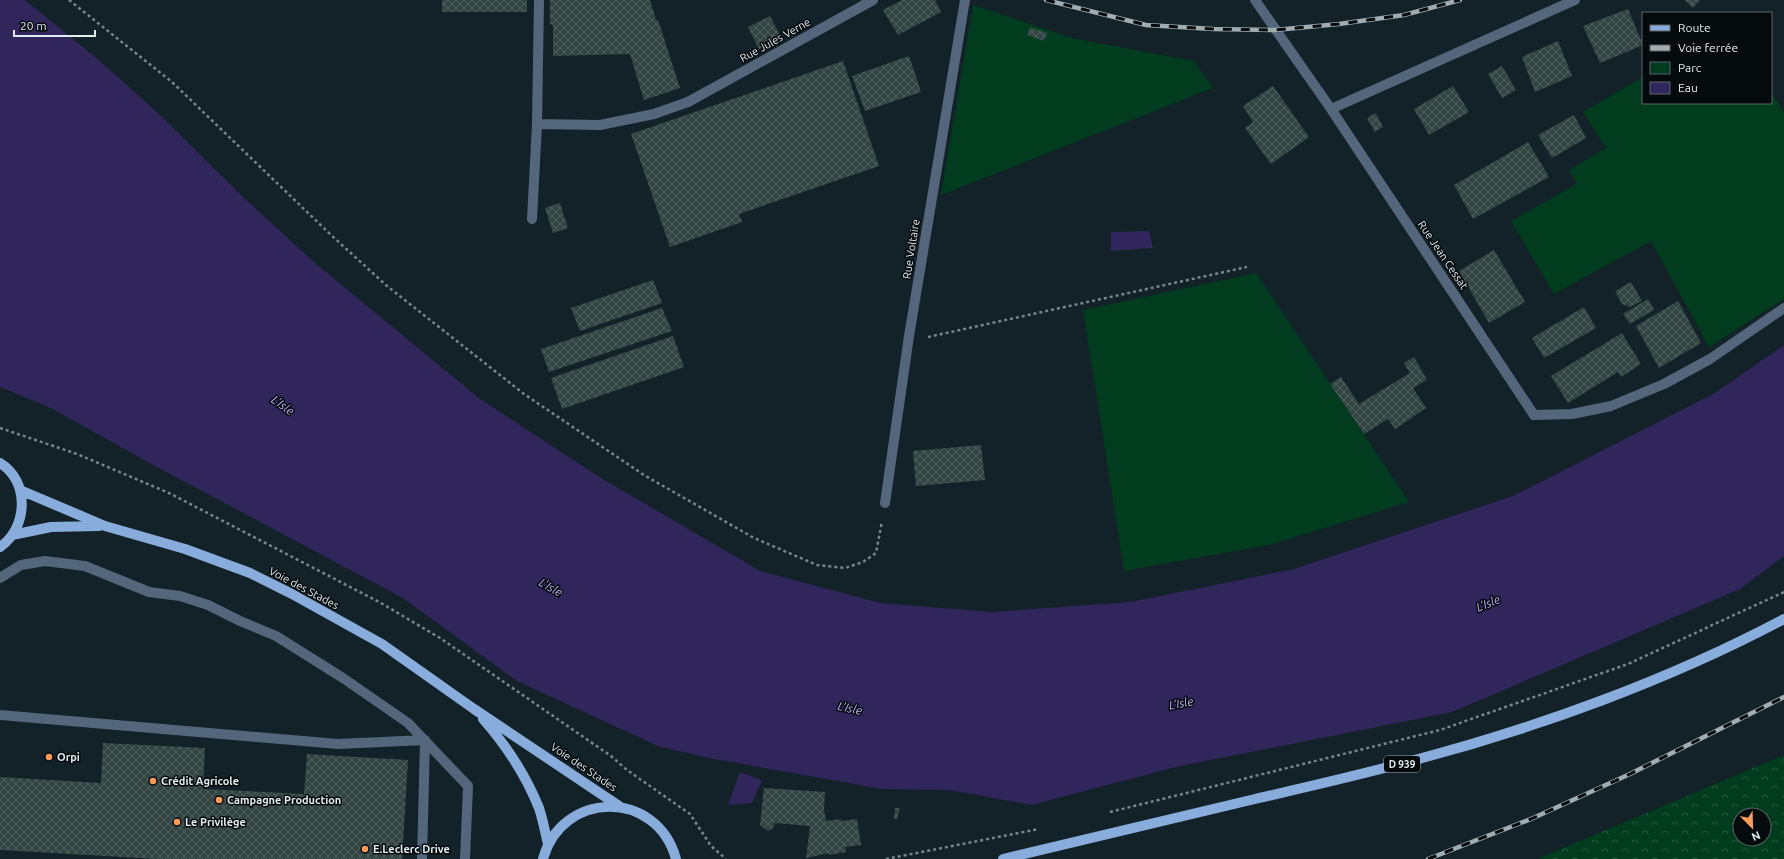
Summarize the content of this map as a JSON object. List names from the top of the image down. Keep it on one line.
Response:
{"streets":{"main road":["Voie des Stades","D 939"],"street":["Rue Jules Verne","Rue Voltaire","Rue Jean Cessat"]},"water":["L'Isle"],"places":["Orpi","Crédit Agricole","Campagne Production","Le Privilège","E.Leclerc Drive"],"legend":["Route","Voie ferrée","Parc","Eau"],"scale_bar":"20 m","north":"bottom right"}
